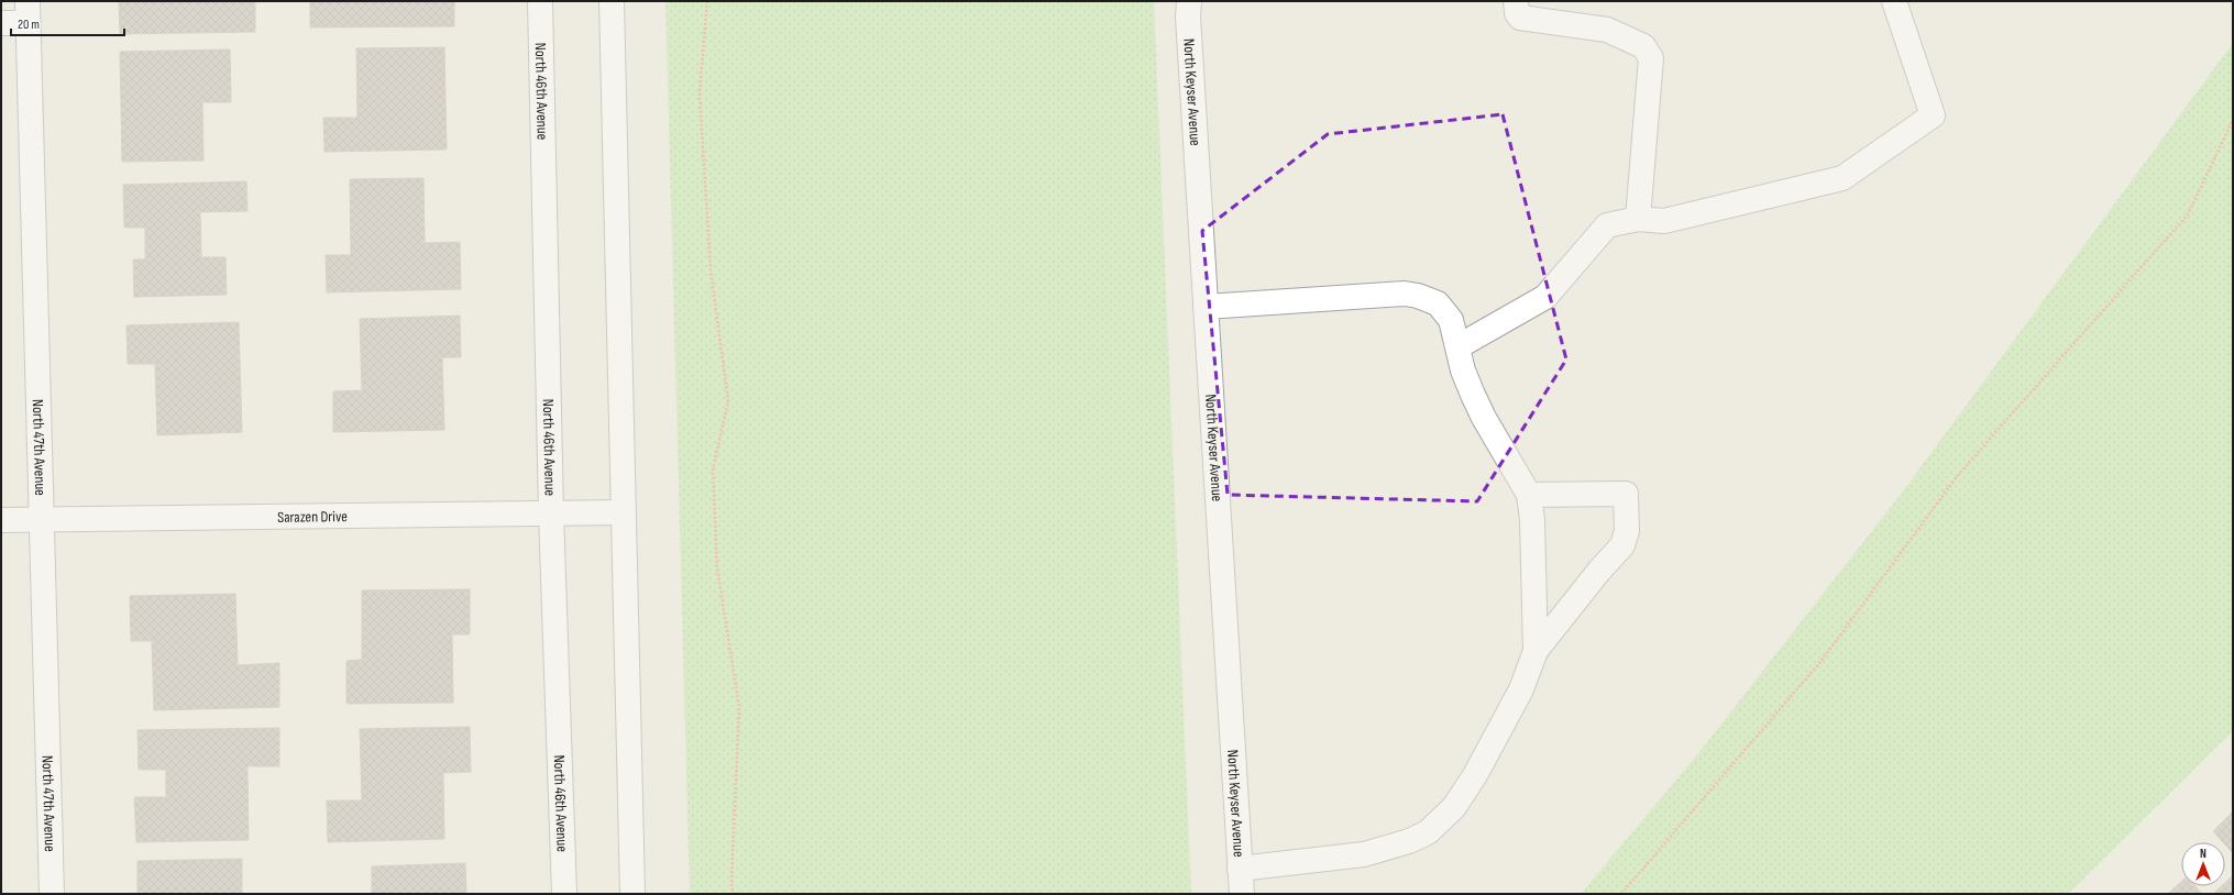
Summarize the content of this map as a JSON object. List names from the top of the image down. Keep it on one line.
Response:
{"streets":{"street":["North 46th Avenue","North Keyser Avenue","North 47th Avenue","Sarazen Drive"]},"crossings":[["North 46th Avenue","Sarazen Drive"],["North 47th Avenue","Sarazen Drive"]],"scale_bar":"20 m","north":"top"}
